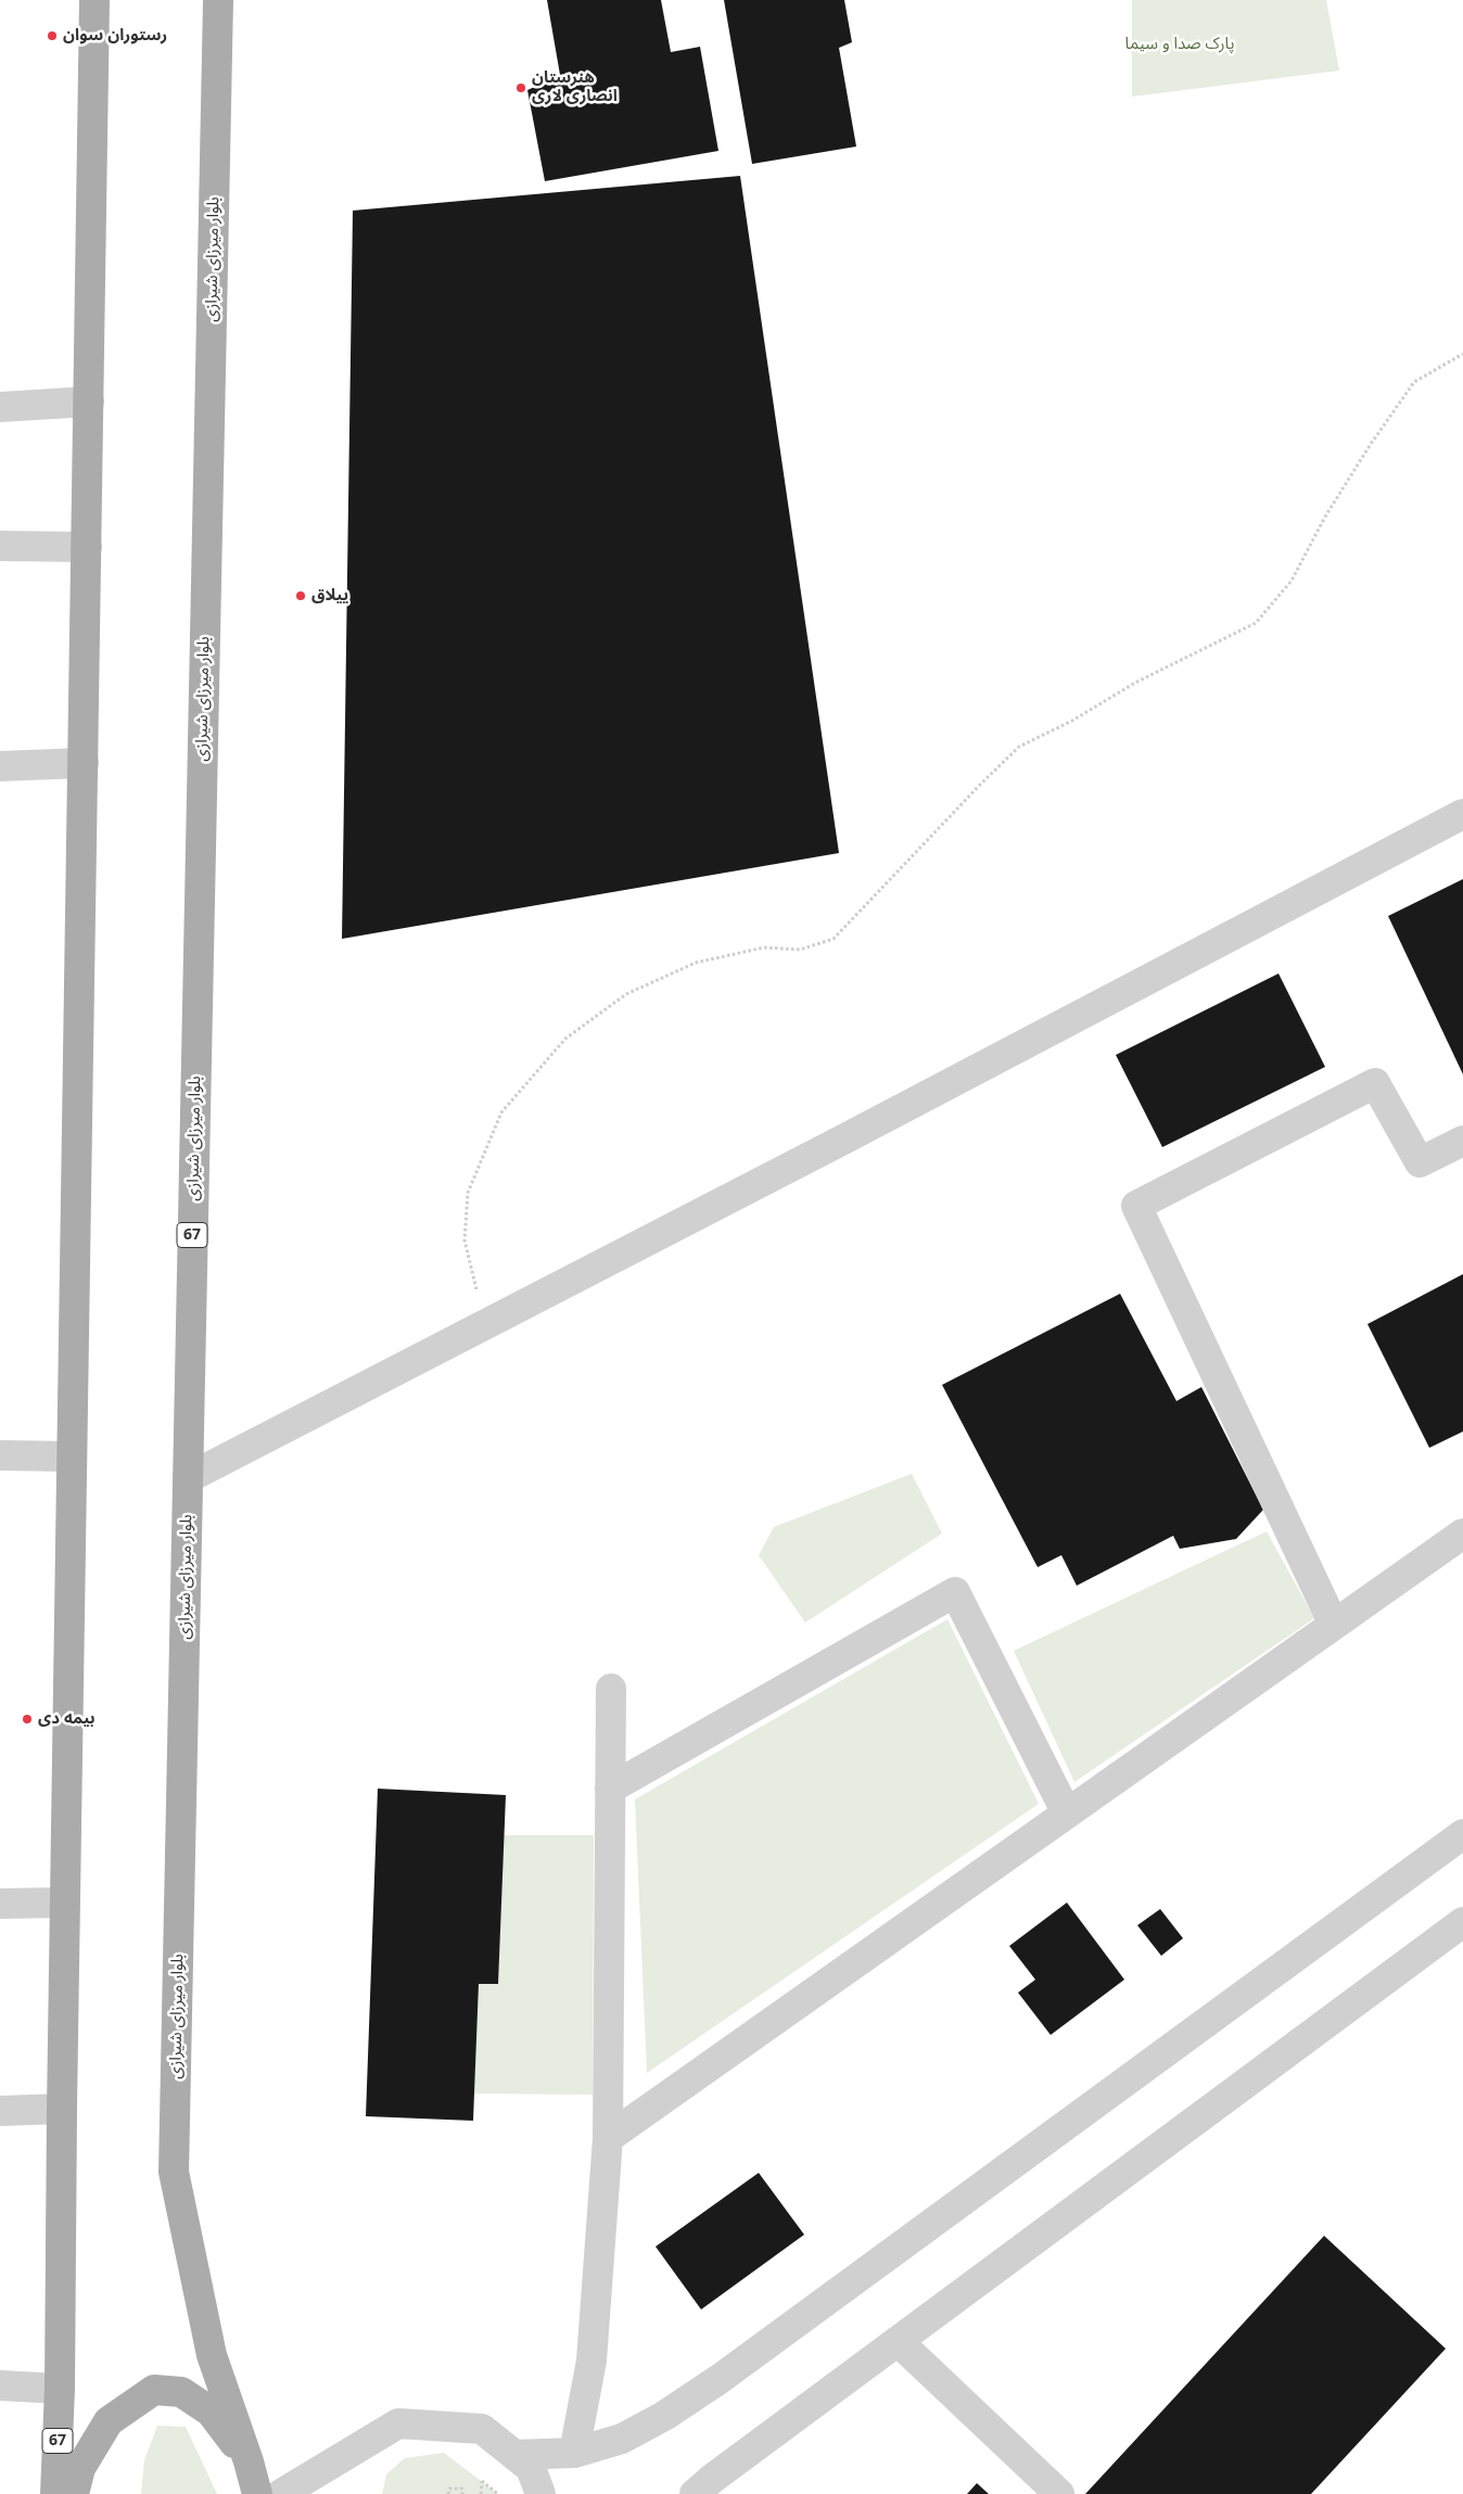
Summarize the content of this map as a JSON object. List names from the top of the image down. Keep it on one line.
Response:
{"streets":{"main road":["بلوار میرزای شیرازی","67"]},"crossings":[["بلوار میرزای شیرازی","67"]],"parks":["پارک صدا و سیما"],"places":["رستوران سوان","هنرستان انصاری لاری","ییلاق","بیمه دی"]}
